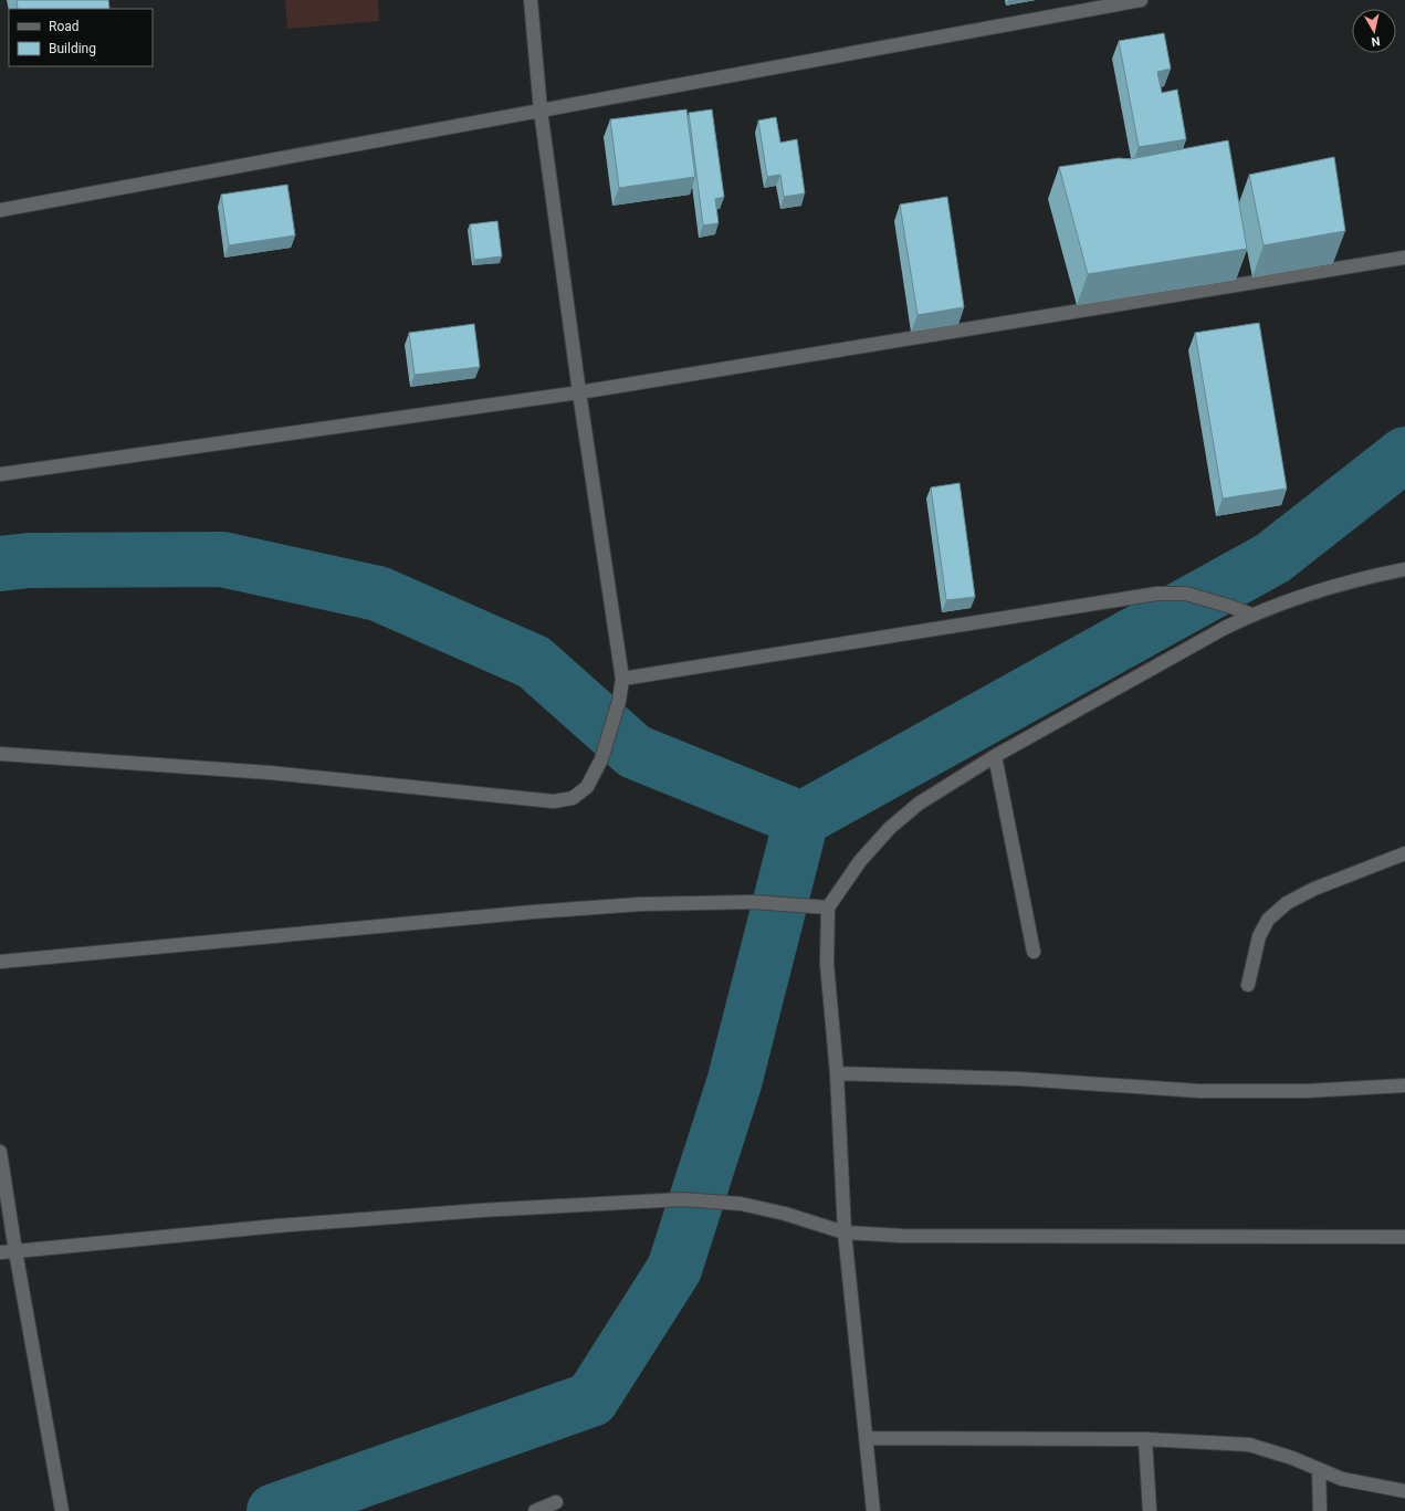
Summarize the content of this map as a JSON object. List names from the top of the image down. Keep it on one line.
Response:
{"legend":["Road","Building"],"north":"bottom"}
